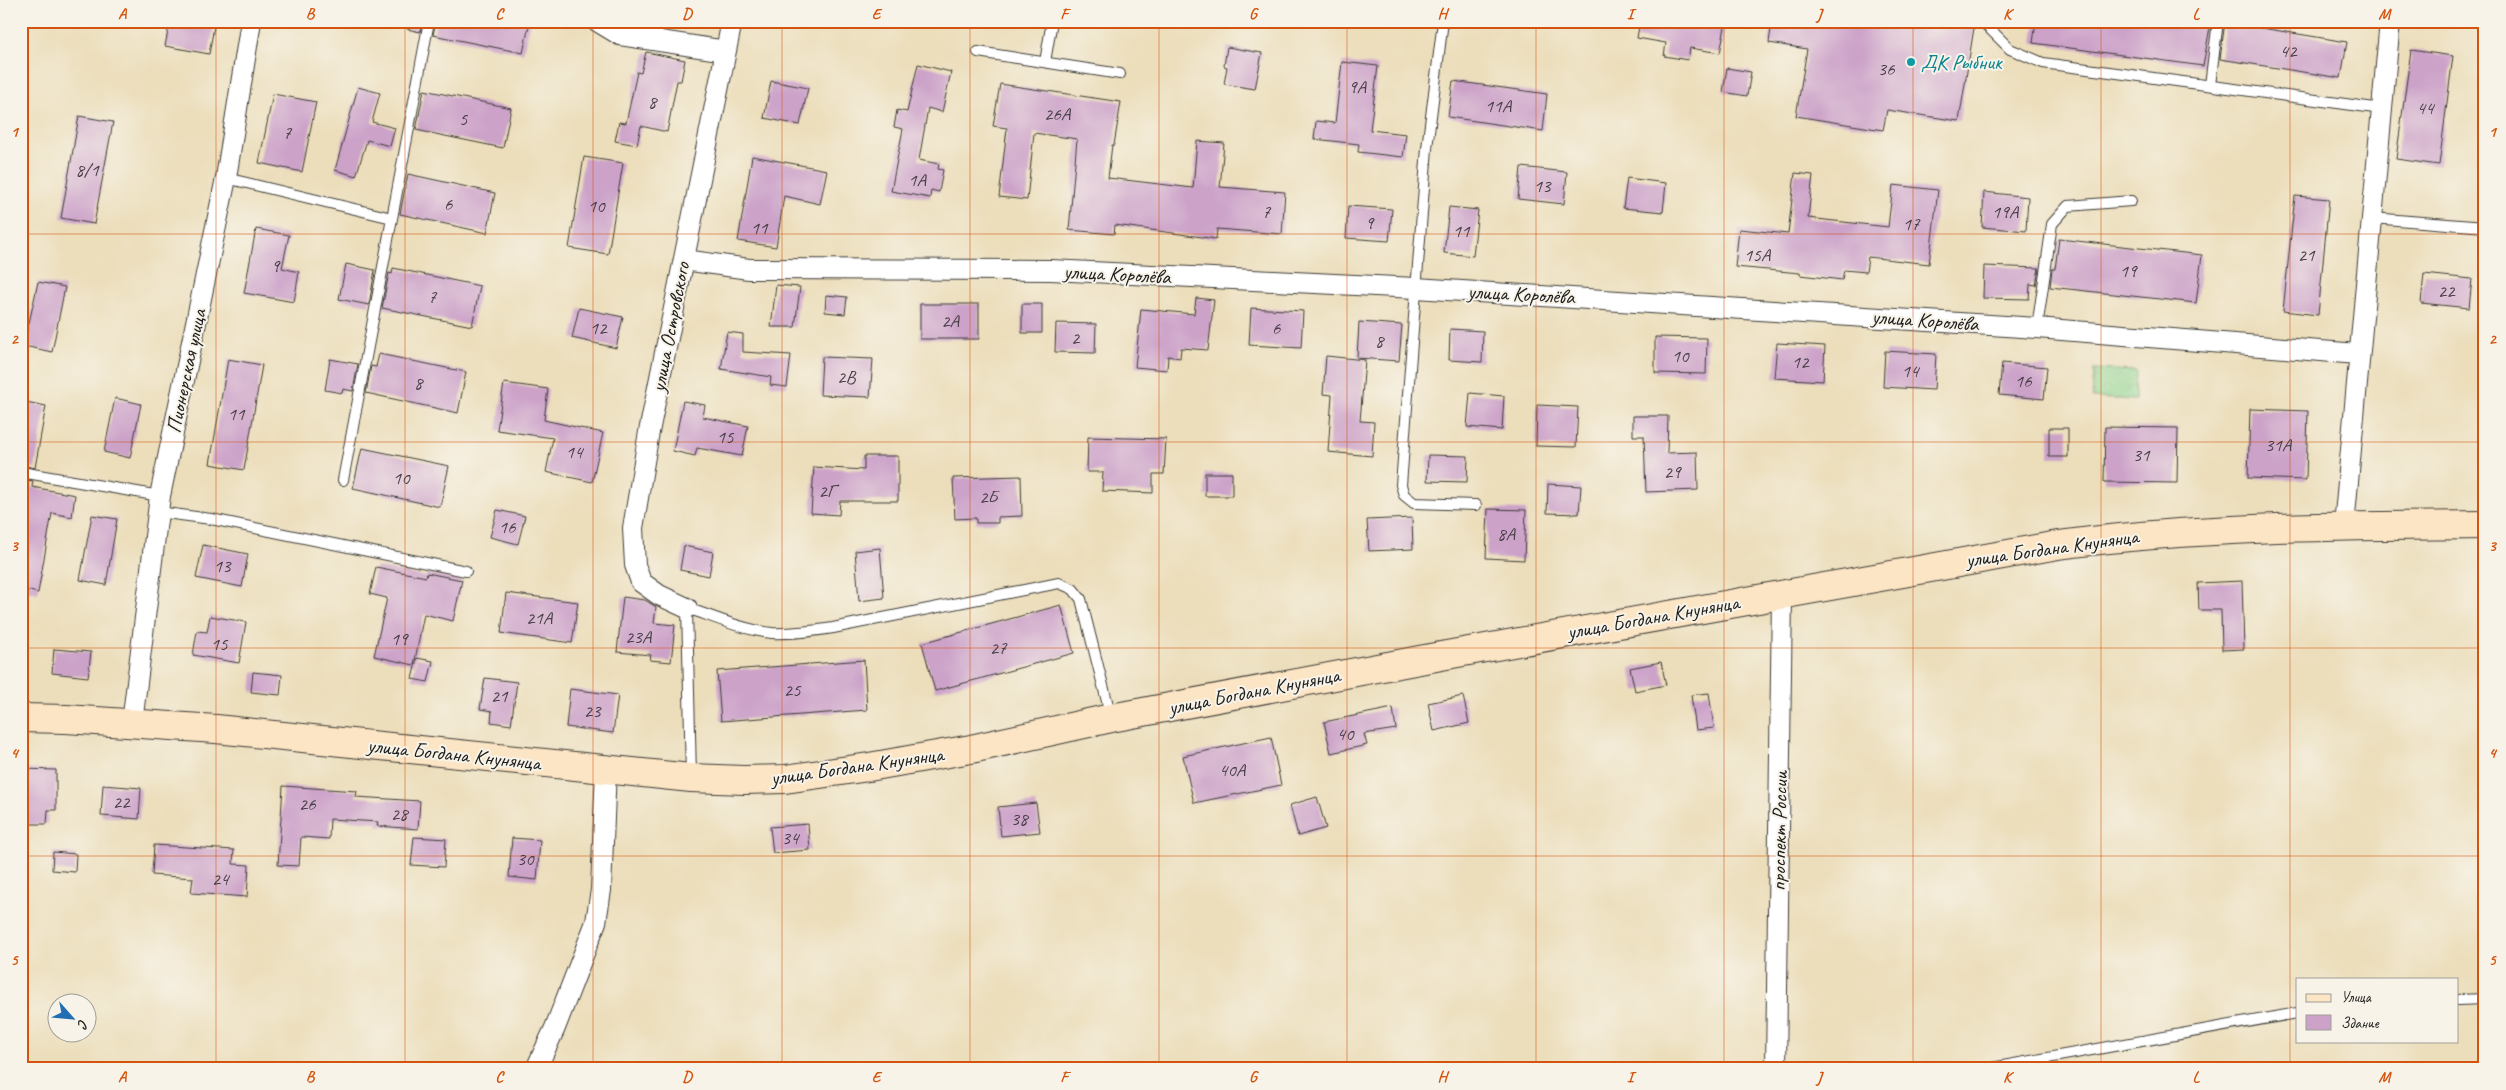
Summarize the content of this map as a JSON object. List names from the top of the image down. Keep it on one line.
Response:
{"streets":{"main road":["улица Богдана Кнунянца"],"street":["улица Королёва","улица Островского","Пионерская улица","проспект России"]},"crossings":[["улица Королёва","улица Островского"],["Пионерская улица","улица Богдана Кнунянца"],["улица Богдана Кнунянца","проспект России"]],"places":["ДК Рыбник"],"house_numbers":["42","36","9А","8","11А","44","26А","5","7","8/1","1А","13","6","10","7","19А","9","17","11","11","15А","21","9","19","22","7","2А","12","6","2","8","10","12","14","2В","16","8","11","15","31А","14","31","29","10","2Г","2Б","16","8А","13","21А","23А","19","15","27","25","21","23","40","40А","22","26","28","38","34","30","24"],"legend":["Улица","Здание"],"north":"bottom right","grid":{"columns":["A","B","C","D","E","F","G","H","I","J","K","L","M"],"rows":["1","2","3","4","5"]}}
